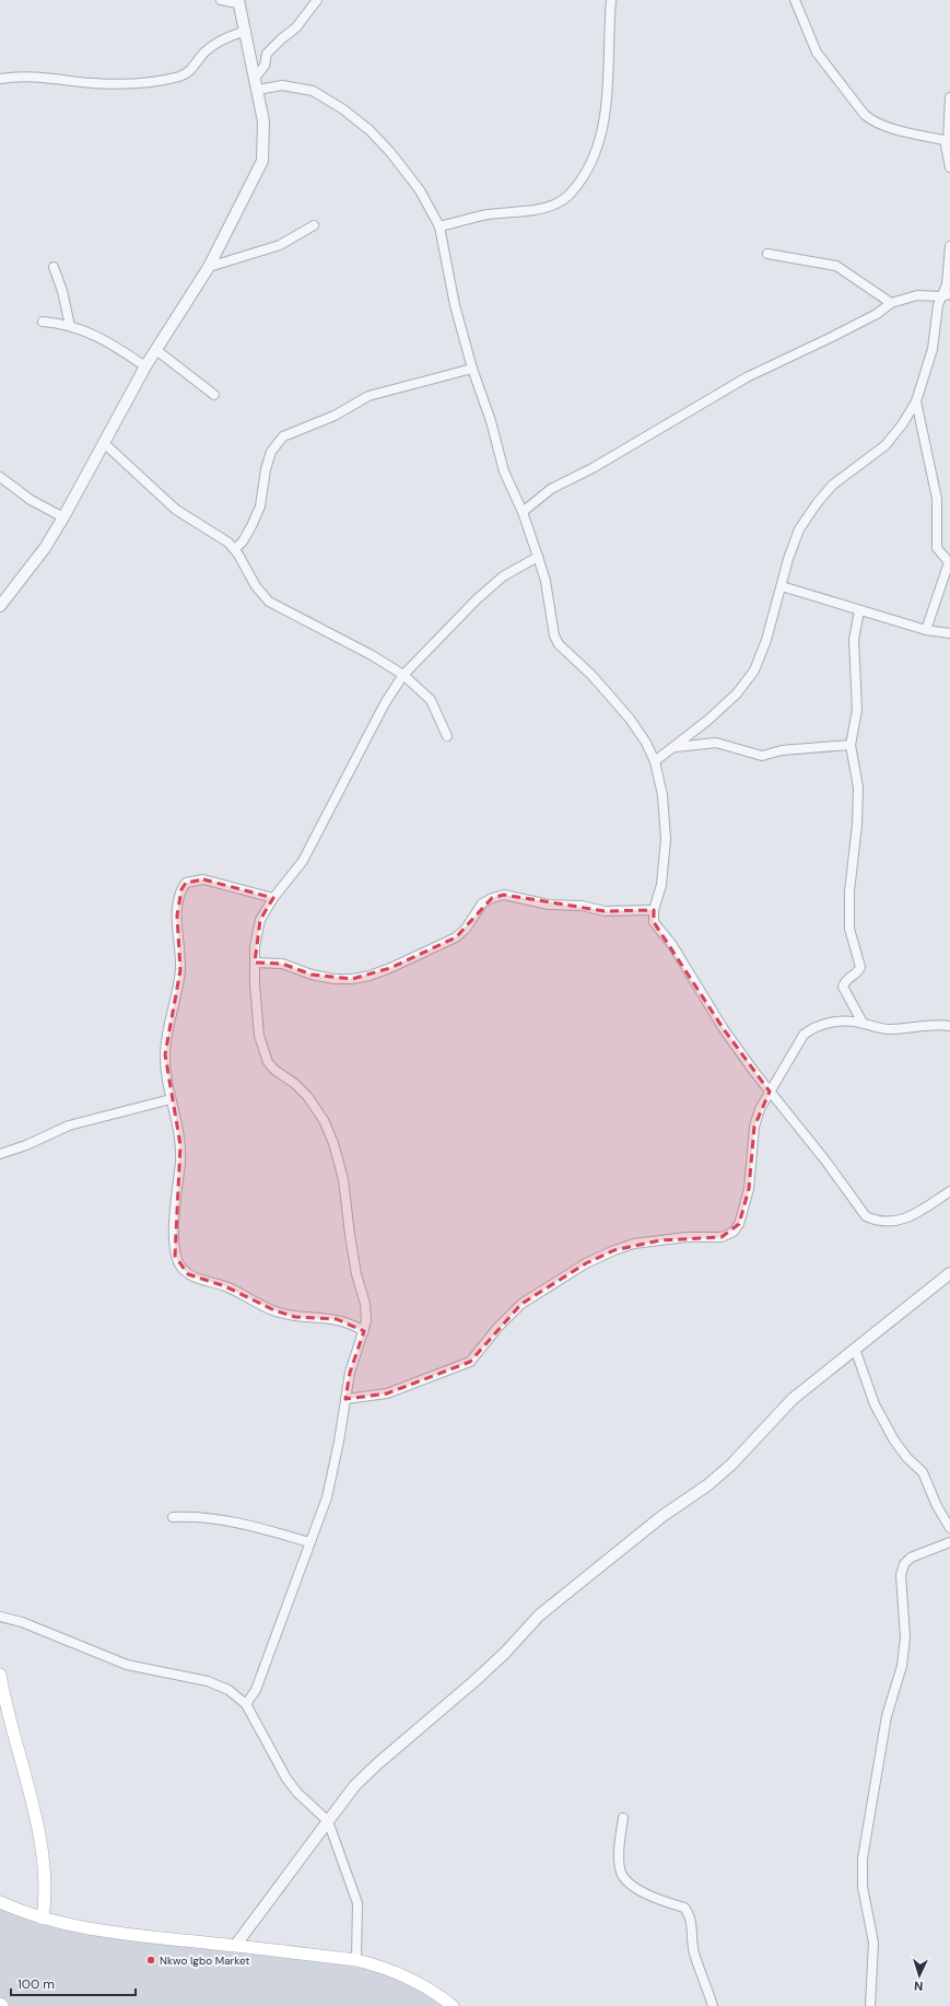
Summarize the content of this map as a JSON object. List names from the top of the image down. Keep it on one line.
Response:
{"places":["Nkwo Igbo Market"],"scale_bar":"100 m","north":"bottom"}
